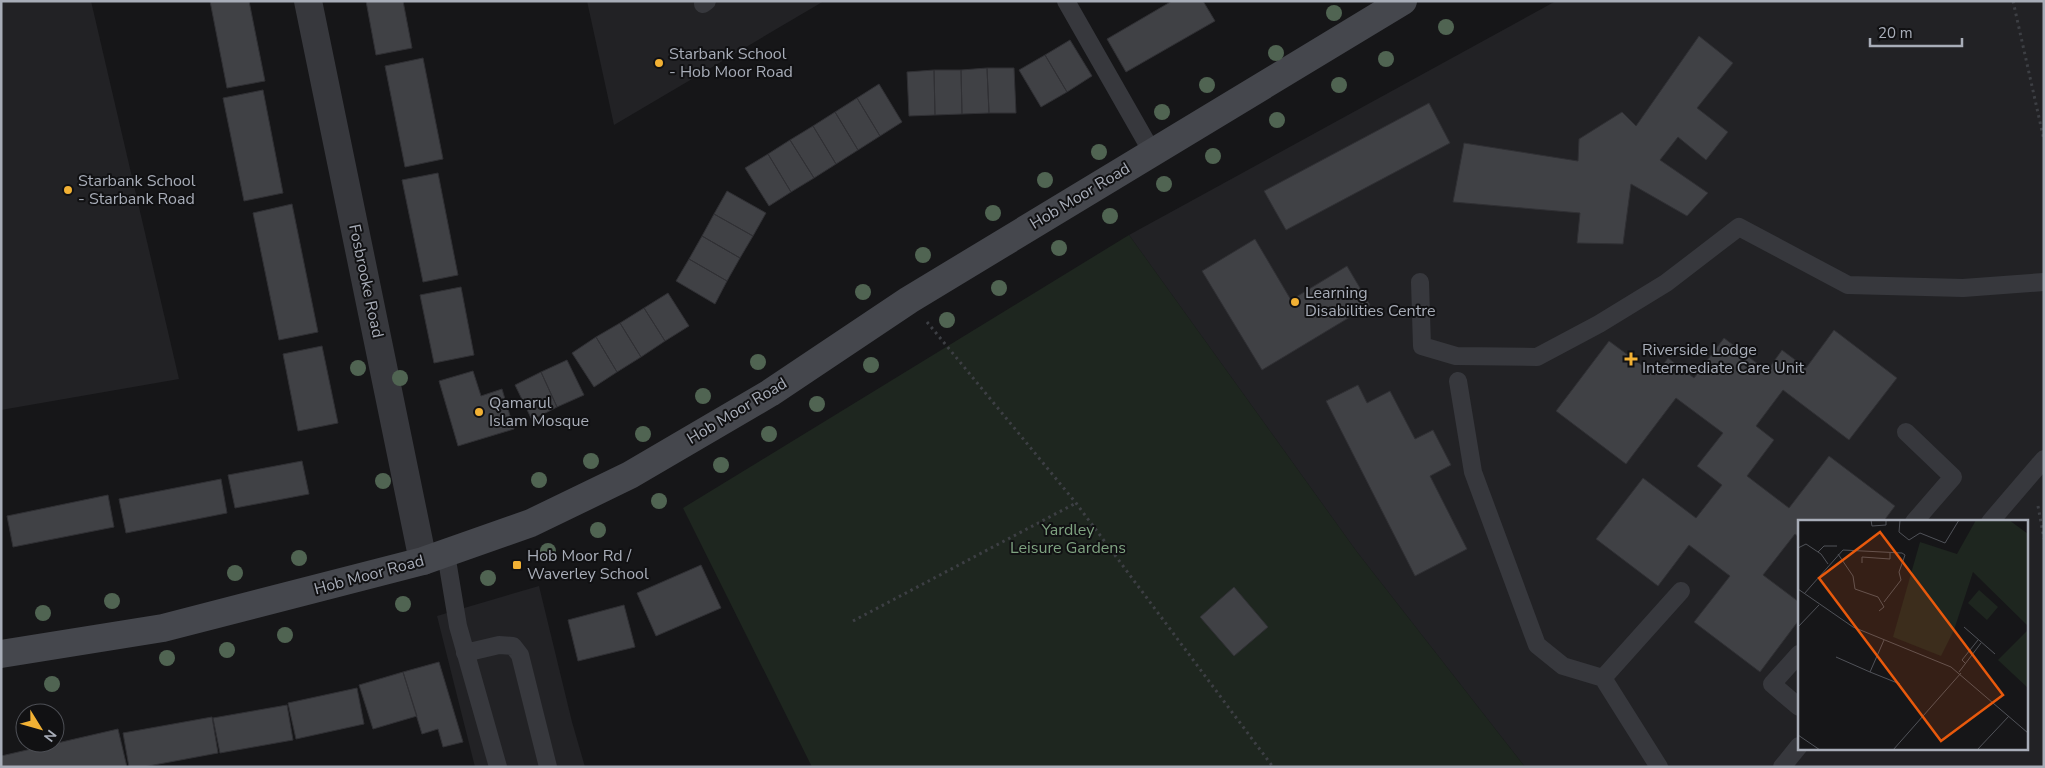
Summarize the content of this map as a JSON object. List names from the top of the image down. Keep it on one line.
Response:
{"streets":{"street":["Hob Moor Road","Fosbrooke Road"]},"crossings":[["Hob Moor Road","Fosbrooke Road"]],"parks":["Yardley Leisure Gardens"],"places":{"other":["Starbank School - Hob Moor Road","Starbank School - Starbank Road","Learning Disabilities Centre","Qamarul Islam Mosque"],"health":["Riverside Lodge Intermediate Care Unit"],"transit":["Hob Moor Rd / Waverley School"]},"scale_bar":"20 m","north":"bottom right"}
